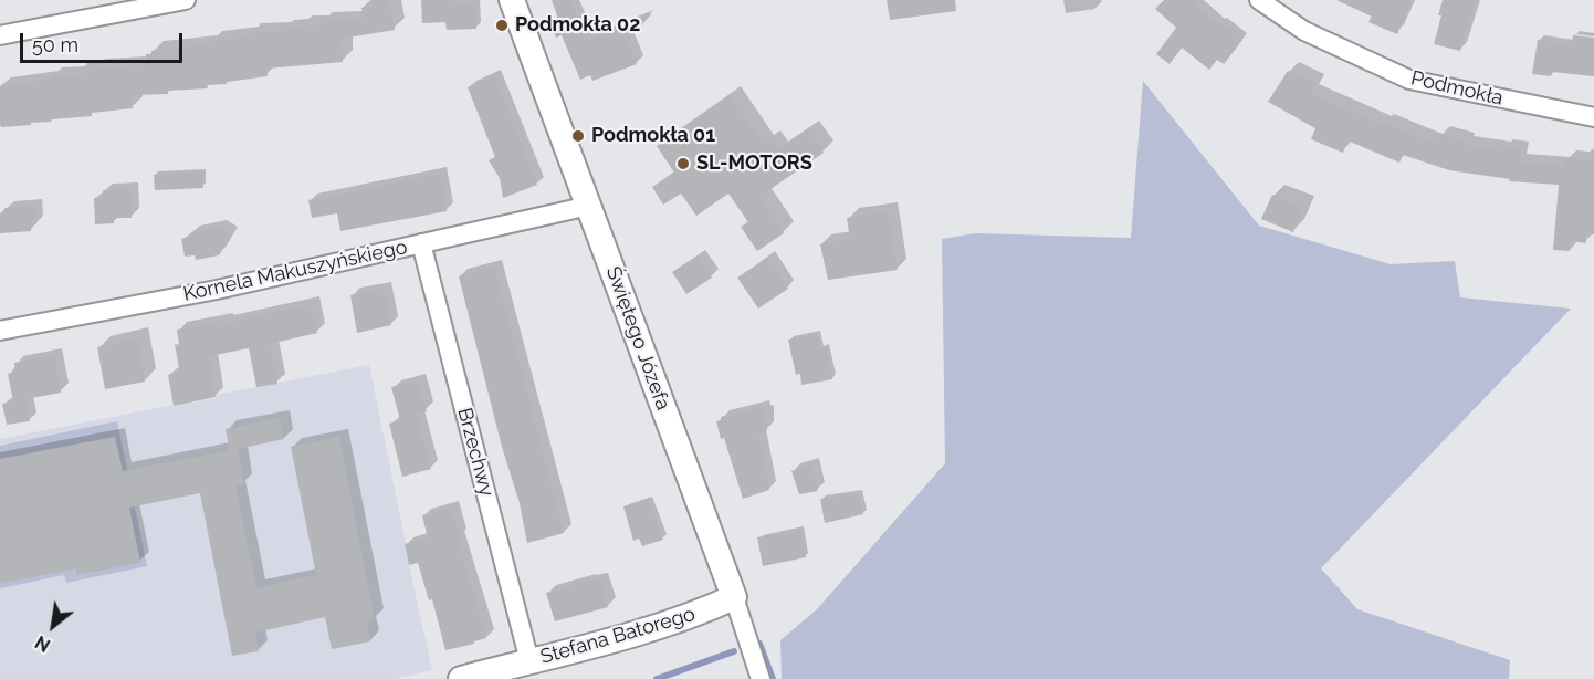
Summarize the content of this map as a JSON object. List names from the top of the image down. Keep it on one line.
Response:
{"streets":{"street":["Podmokła","Kornela Makuszyńskiego","Świętego Józefa","Brzechwy","Stefana Batorego"]},"crossings":[["Kornela Makuszyńskiego","Świętego Józefa"],["Kornela Makuszyńskiego","Brzechwy"],["Świętego Józefa","Stefana Batorego"],["Brzechwy","Stefana Batorego"]],"places":["Podmokła 02","Podmokła 01","SL-MOTORS"],"scale_bar":"50 m","north":"bottom left"}
